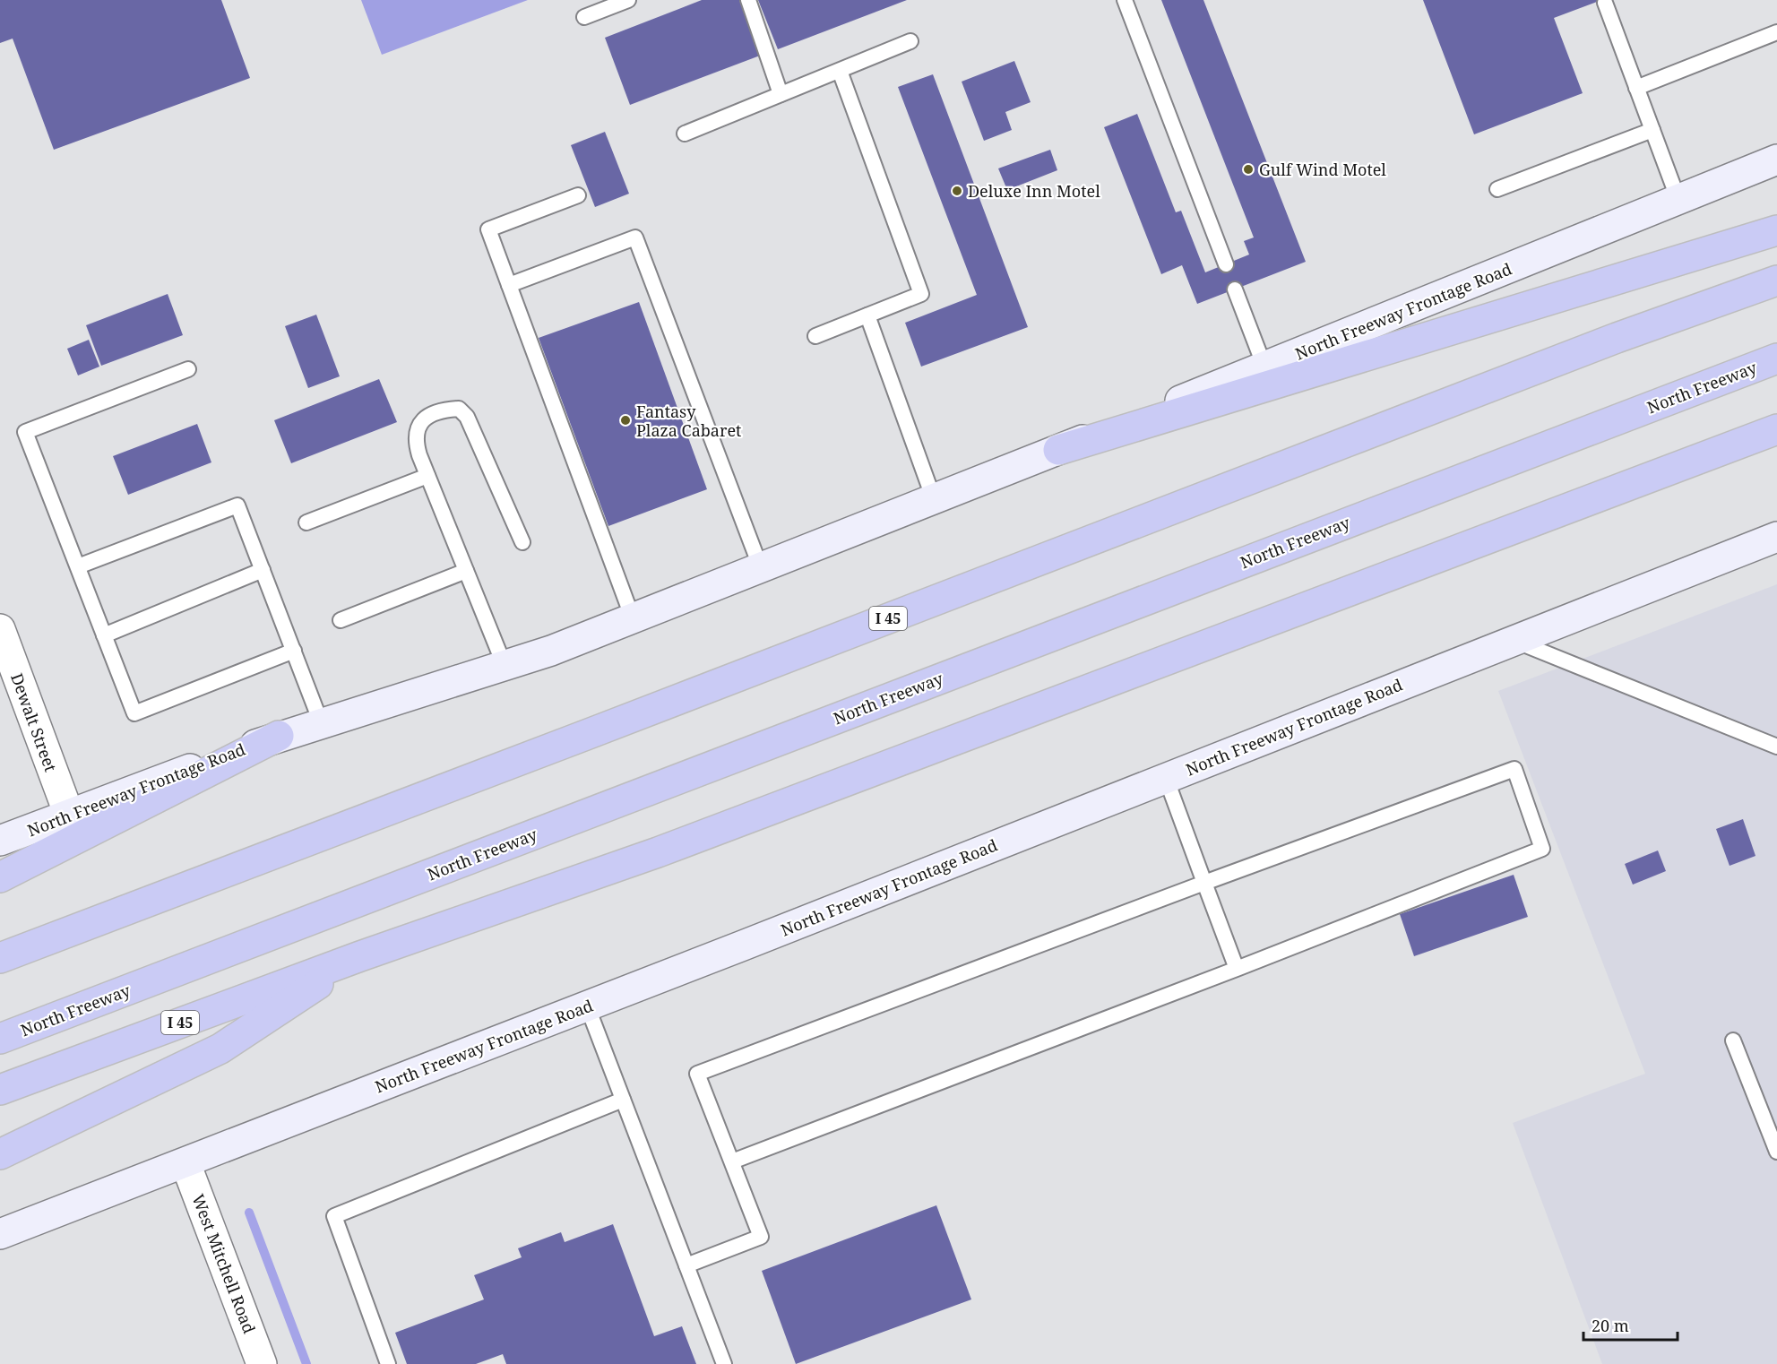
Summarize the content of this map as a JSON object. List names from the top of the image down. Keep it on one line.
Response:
{"streets":{"highway":["North Freeway","I 45"],"main road":["North Freeway Frontage Road"],"street":["Dewalt Street","West Mitchell Road"]},"crossings":[["North Freeway Frontage Road","Dewalt Street"],["North Freeway Frontage Road","West Mitchell Road"]],"places":["Gulf Wind Motel","Deluxe Inn Motel","Fantasy Plaza Cabaret"],"scale_bar":"20 m"}
